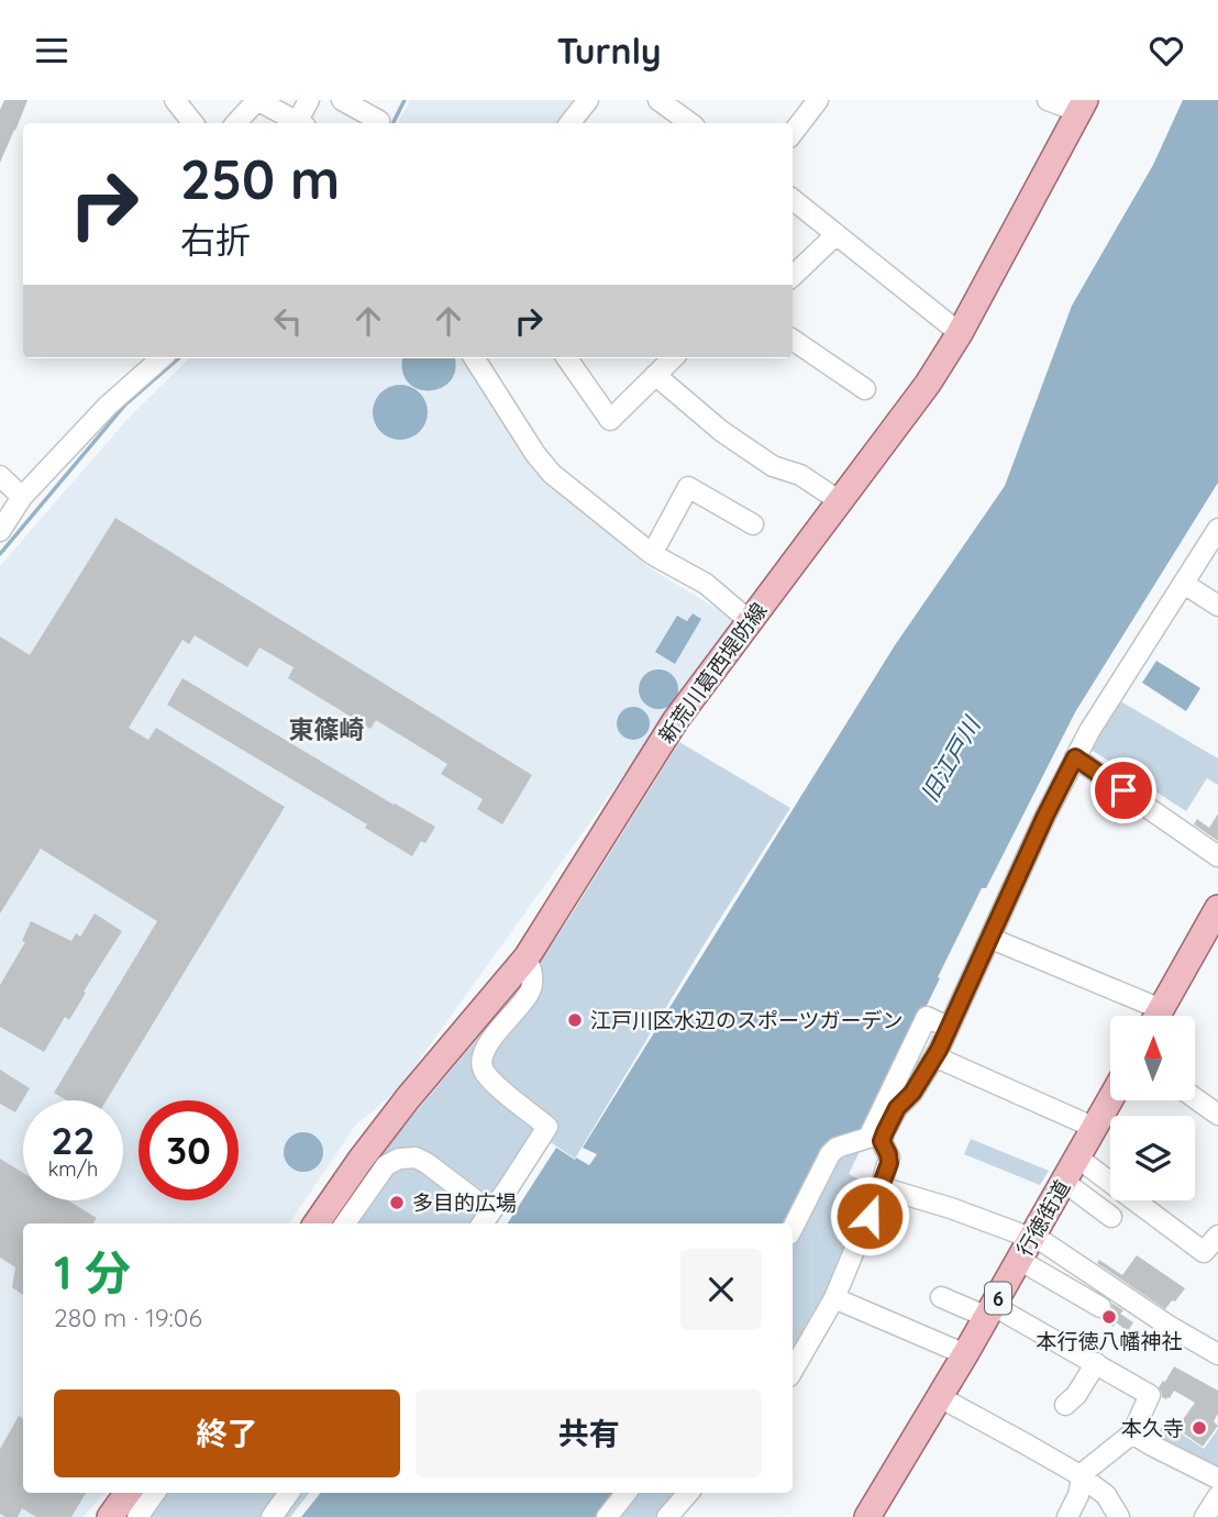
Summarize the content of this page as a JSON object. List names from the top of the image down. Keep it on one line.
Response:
{"streets":{"main road":["新荒川葛西堤防線","行徳街道","6"]},"districts":["東篠崎"],"water":["旧江戸川"],"places":["江戸川区水辺のスポーツガーデン","多目的広場","本行徳八幡神社","本久寺"],"north":"top","page":{"header":"Turnly","turn":["250 m","右折"],"speed":"22 km/h","limit":"30","heading":["1 分","280 m · 19:06"],"buttons":["終了","共有"]}}
